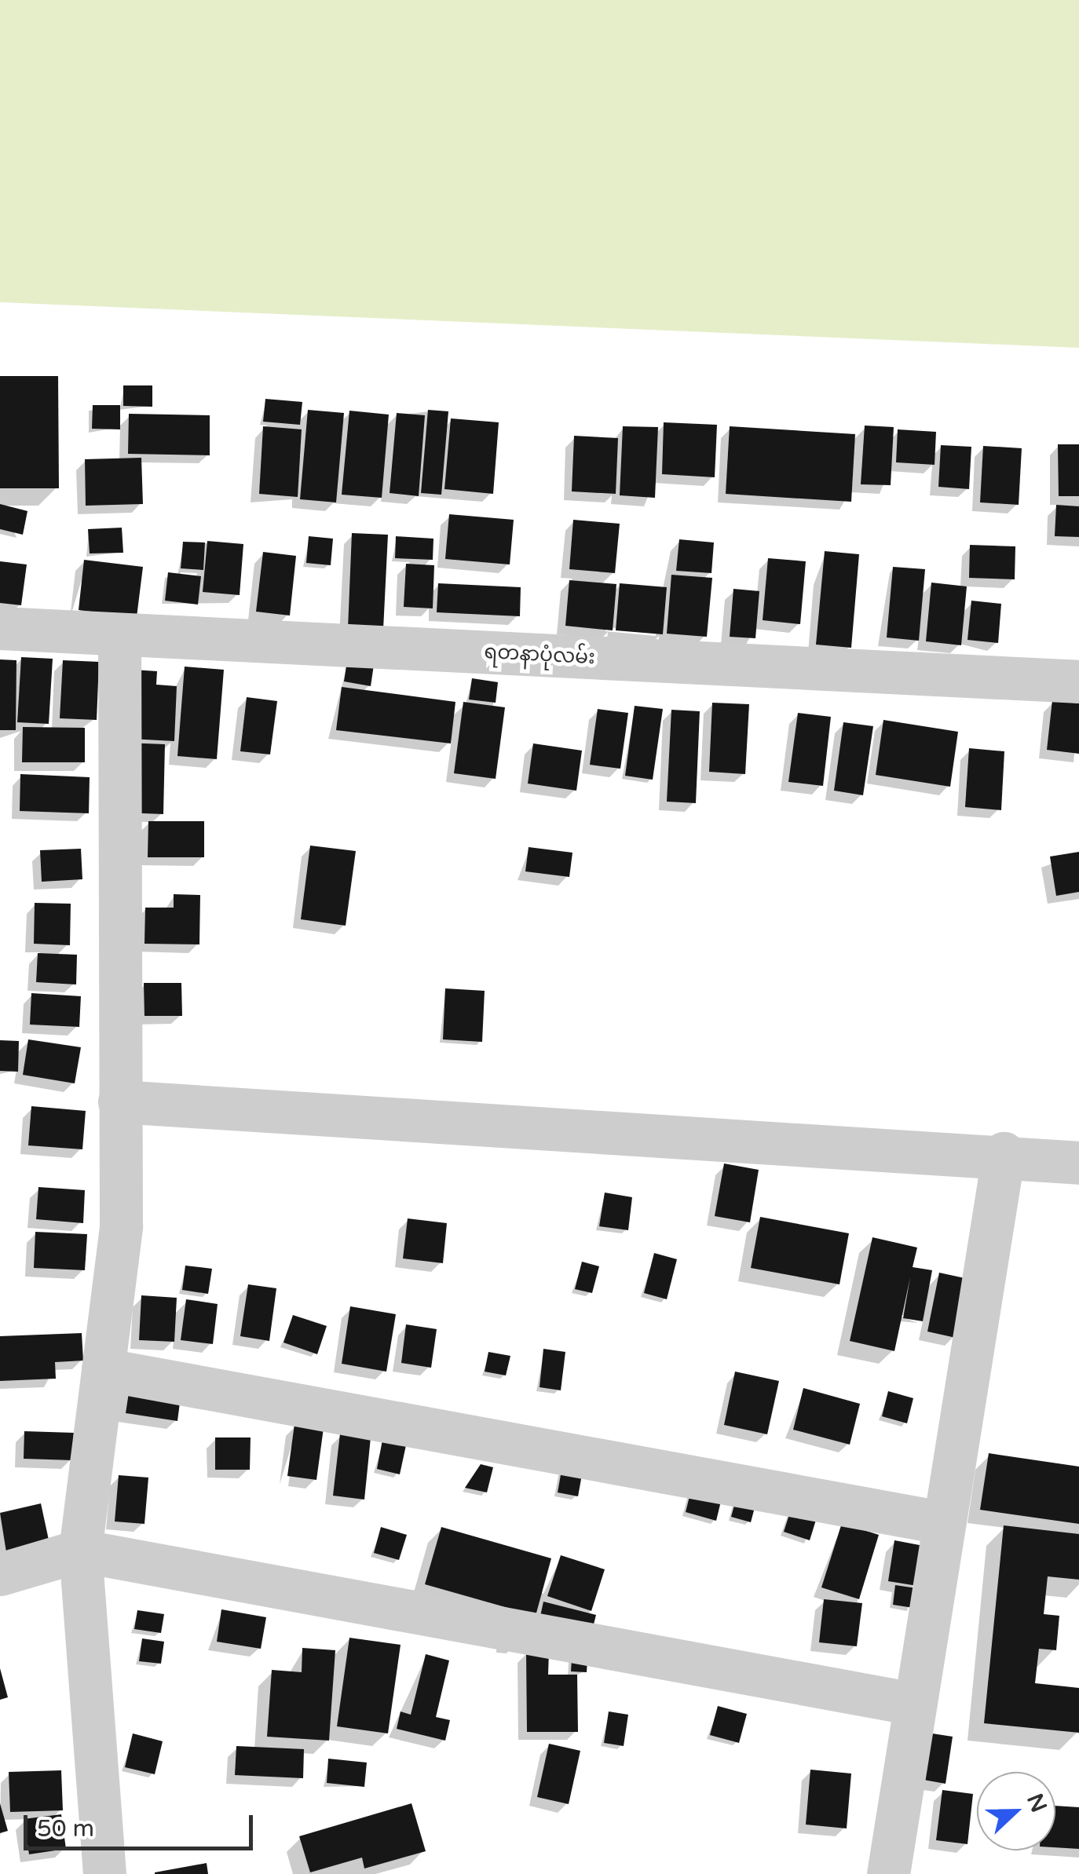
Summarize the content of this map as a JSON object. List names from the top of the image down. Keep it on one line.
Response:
{"streets":{"street":["ရတနာပုံလမ်း"]},"scale_bar":"50 m","north":"right"}
